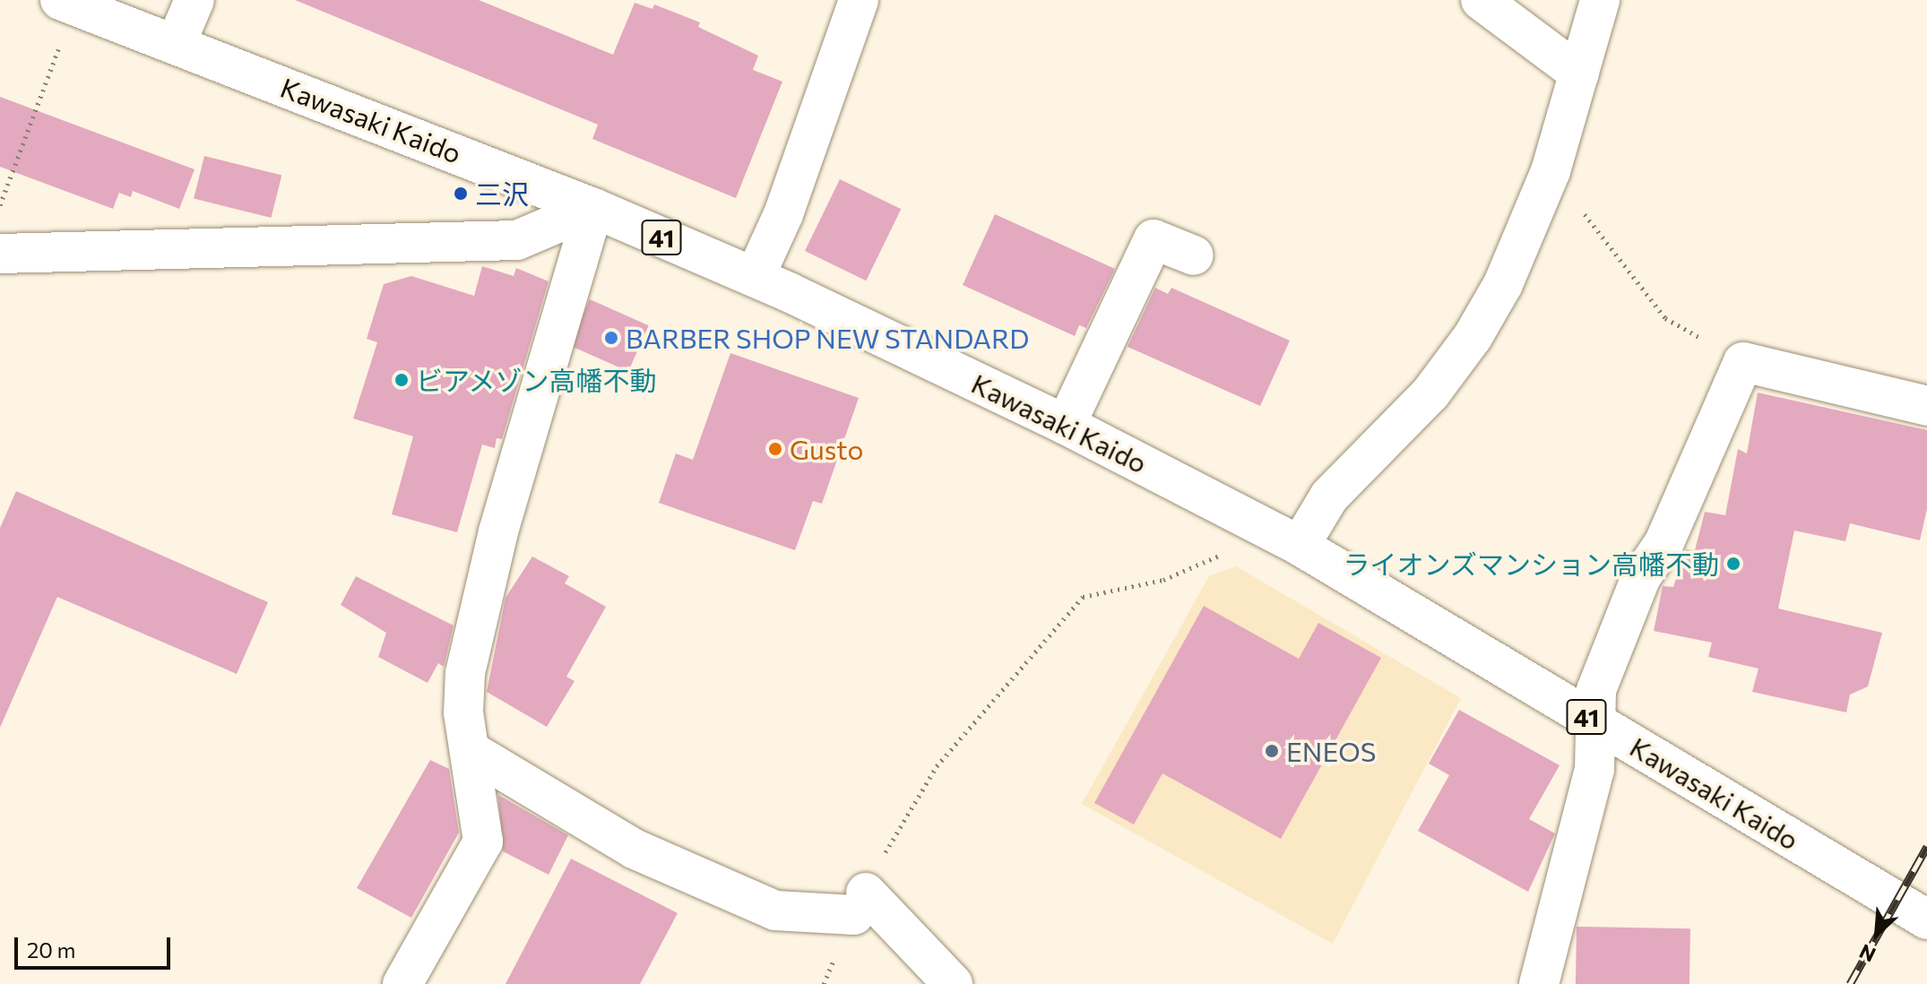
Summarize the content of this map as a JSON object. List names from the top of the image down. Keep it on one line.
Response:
{"streets":{"street":["Kawasaki Kaido","41"]},"places":["三沢","BARBER SHOP NEW STANDARD","ビアメゾン高幡不動","Gusto","ライオンズマンション高幡不動","ENEOS"],"scale_bar":"20 m","north":"bottom left"}
